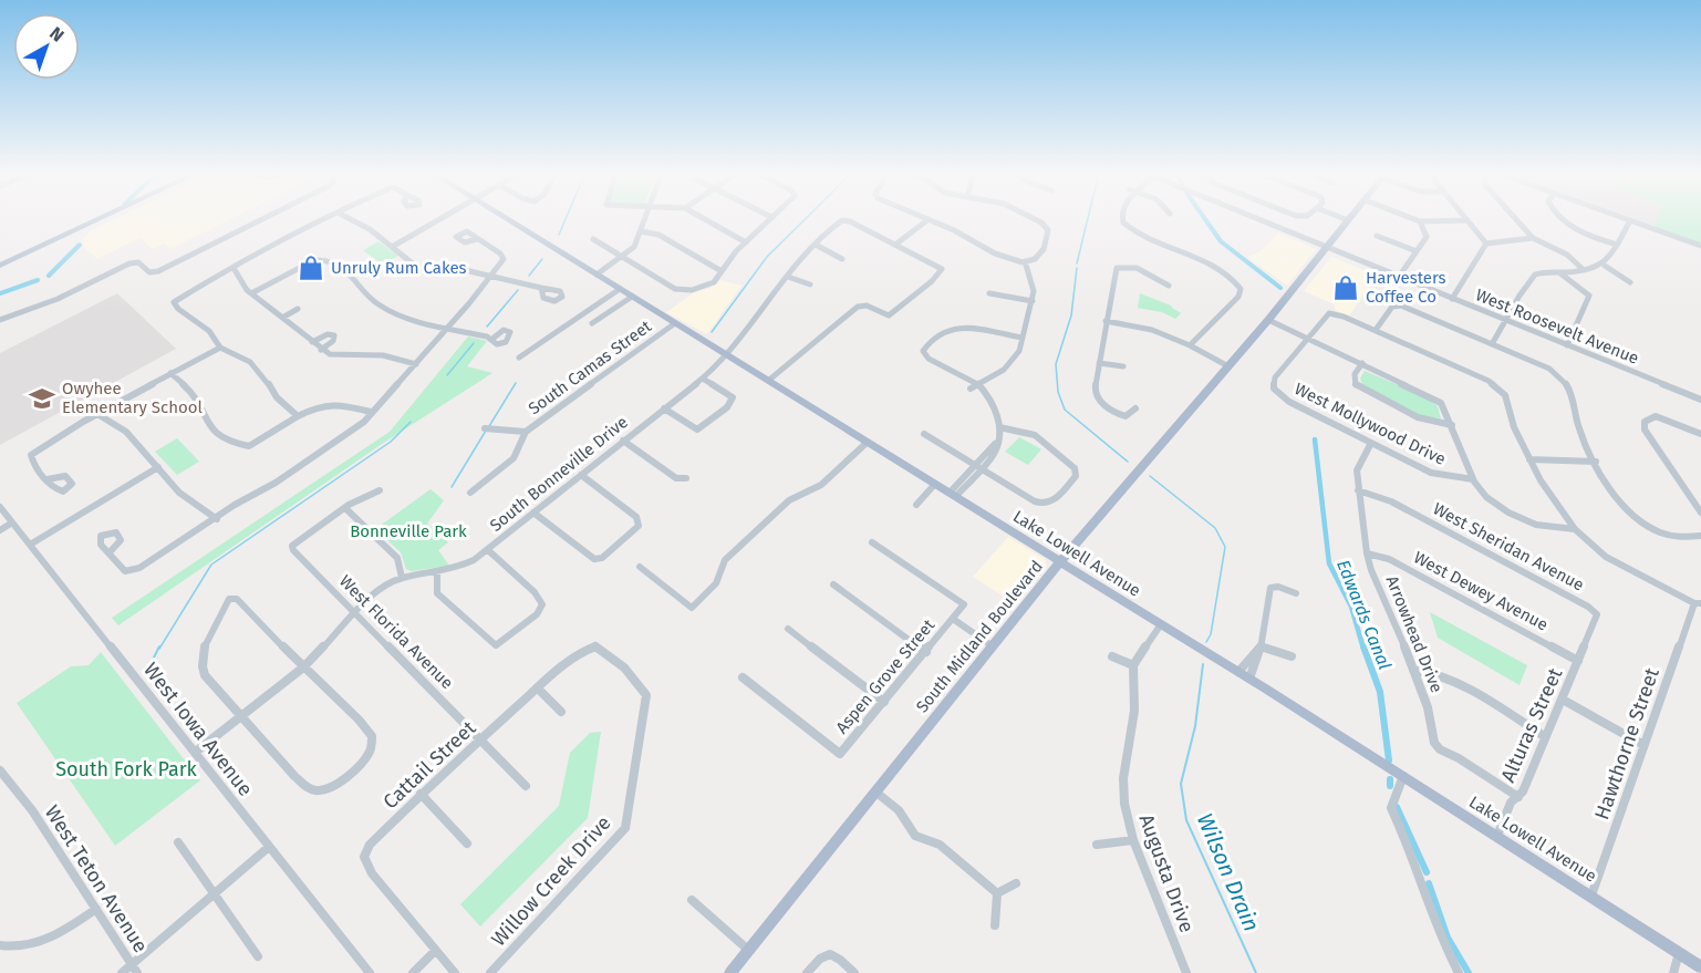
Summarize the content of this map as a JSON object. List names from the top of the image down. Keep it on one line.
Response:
{"streets":{"main road":["Lake Lowell Avenue","South Midland Boulevard"],"street":["West Roosevelt Avenue","South Camas Street","West Mollywood Drive","South Bonneville Drive","West Sheridan Avenue","West Dewey Avenue","West Florida Avenue","Arrowhead Drive","Aspen Grove Street","Alturas Street","West Iowa Avenue","Hawthorne Street","Cattail Street","Augusta Drive","West Teton Avenue","Willow Creek Drive"]},"crossings":[["West Roosevelt Avenue","South Midland Boulevard"],["South Camas Street","Lake Lowell Avenue"],["West Mollywood Drive","Arrowhead Drive"],["South Bonneville Drive","Lake Lowell Avenue"],["South Bonneville Drive","West Florida Avenue"],["South Bonneville Drive","West Iowa Avenue"],["West Sheridan Avenue","West Dewey Avenue"],["West Sheridan Avenue","Arrowhead Drive"],["West Sheridan Avenue","Alturas Street"],["Lake Lowell Avenue","South Midland Boulevard"],["Lake Lowell Avenue","Alturas Street"],["Lake Lowell Avenue","Hawthorne Street"],["West Dewey Avenue","Arrowhead Drive"],["West Dewey Avenue","Alturas Street"],["West Florida Avenue","Cattail Street"],["Arrowhead Drive","Alturas Street"],["South Midland Boulevard","Aspen Grove Street"],["Cattail Street","Willow Creek Drive"]],"water":["Edwards Canal","Wilson Drain"],"parks":["Bonneville Park","South Fork Park"],"places":{"shop":["Unruly Rum Cakes","Harvesters Coffee Co"],"school or university":["Owyhee Elementary School"]},"north":"top right"}
